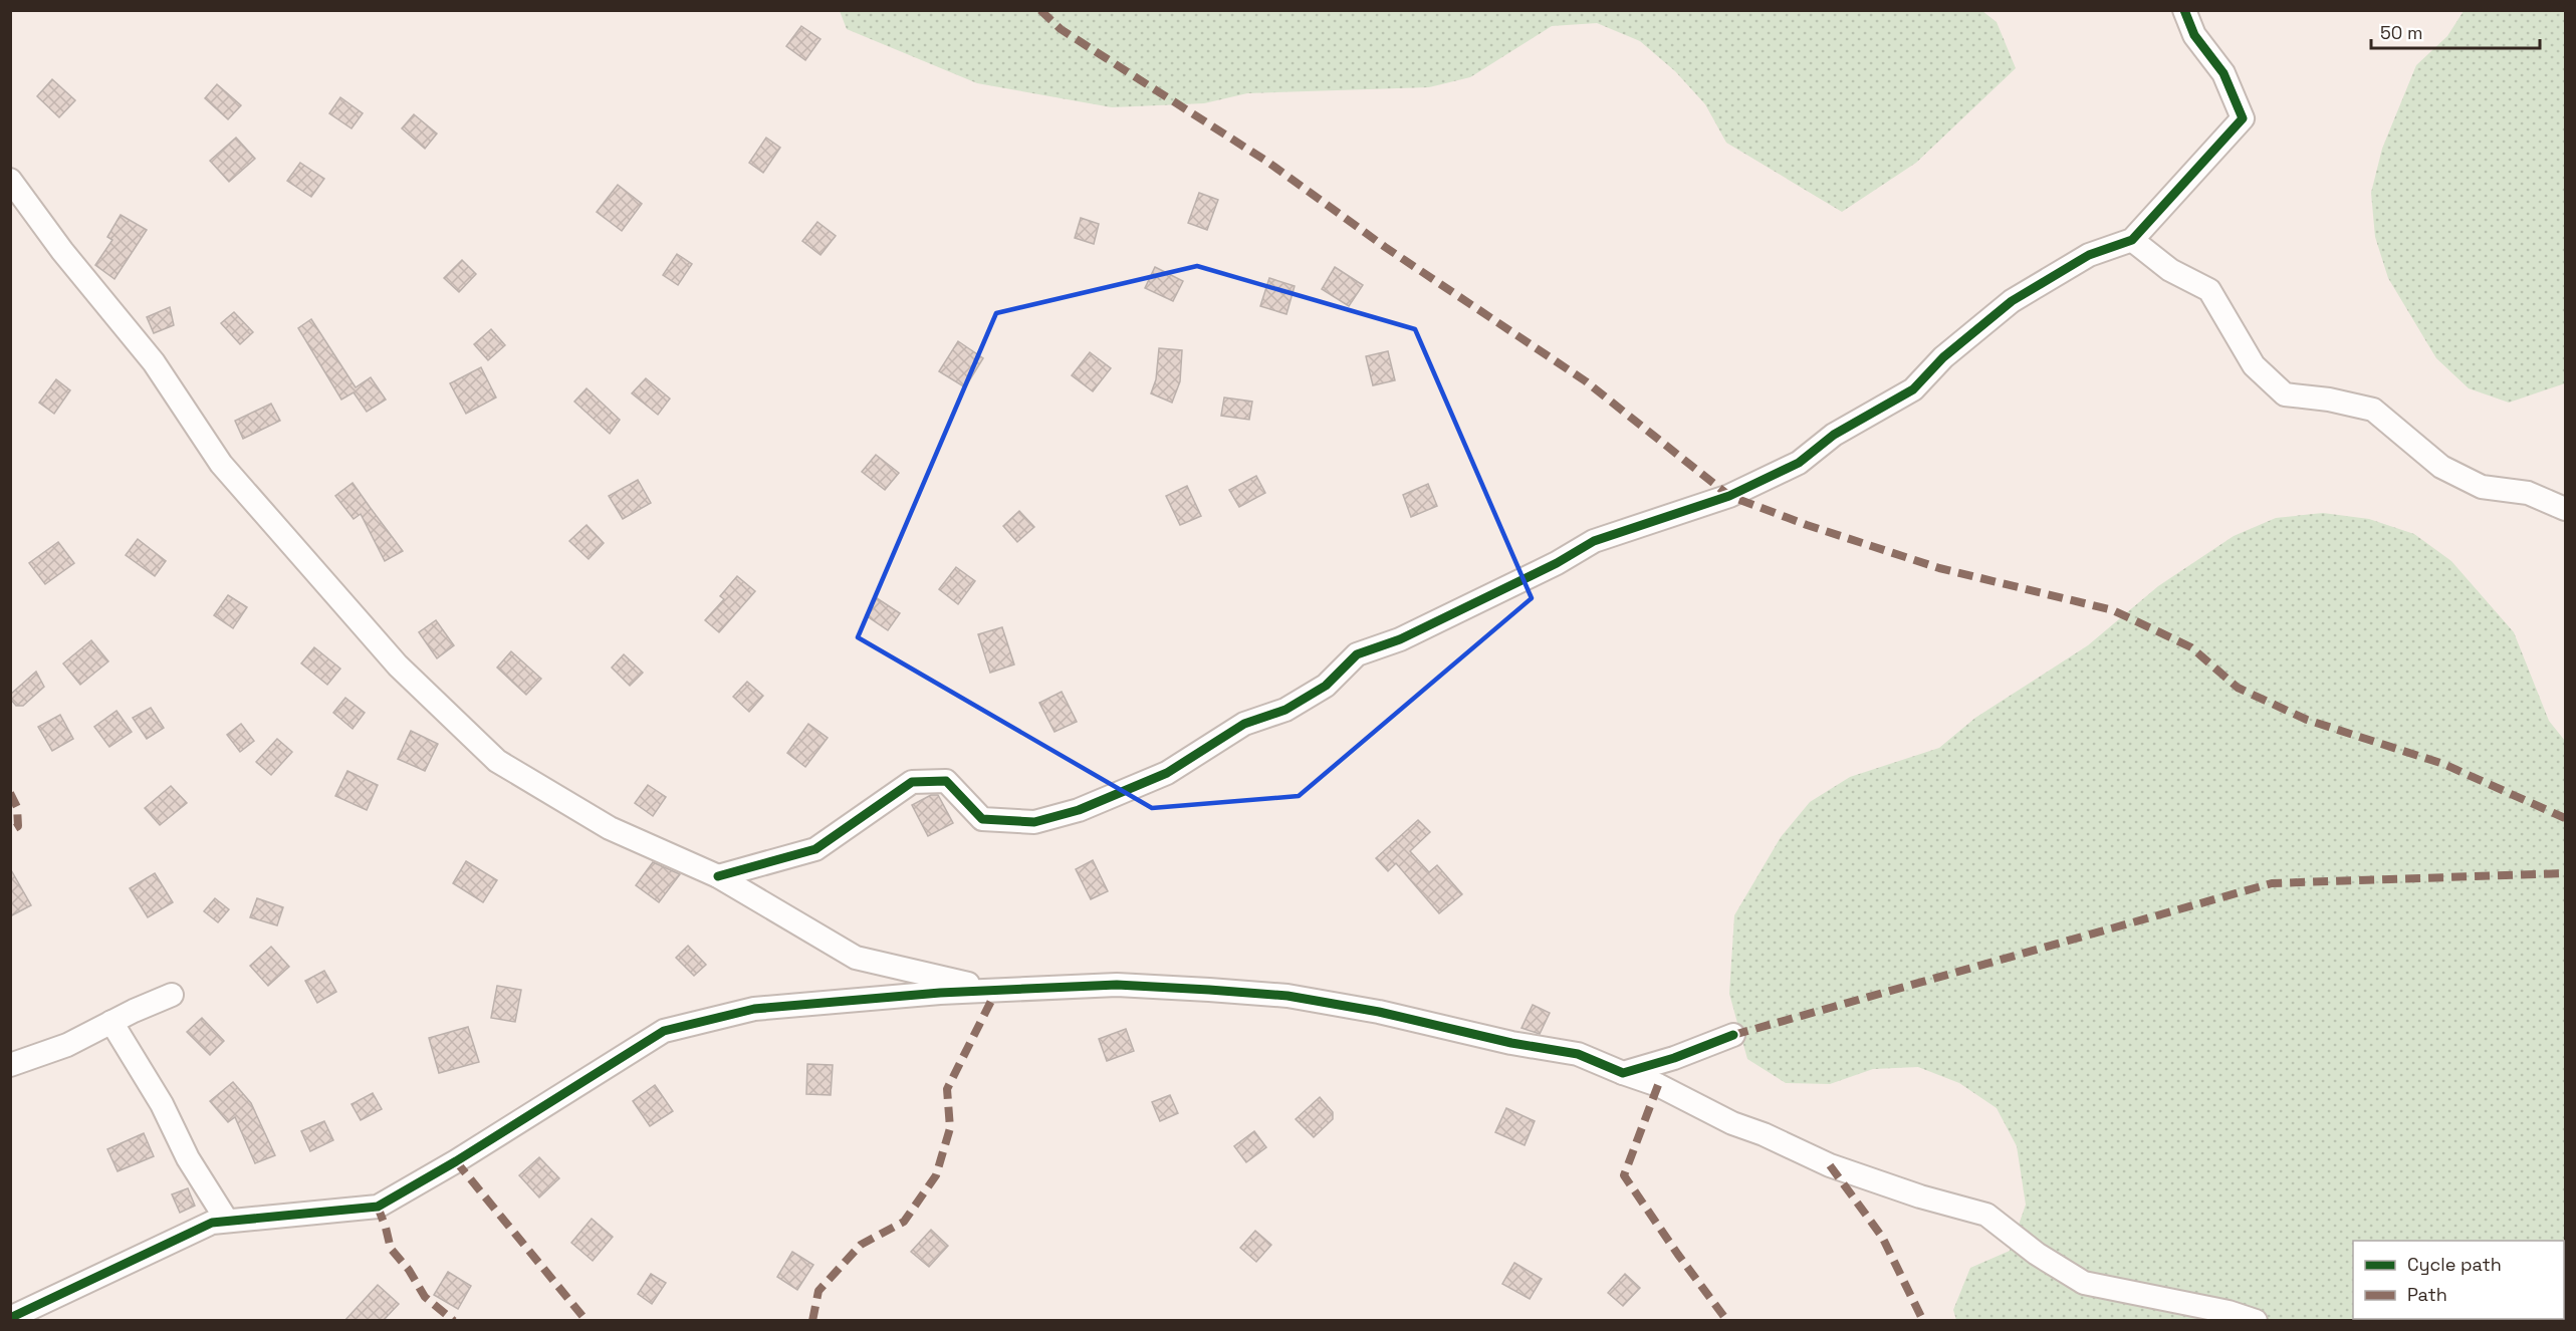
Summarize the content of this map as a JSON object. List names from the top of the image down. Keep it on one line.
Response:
{"legend":["Cycle path","Path"],"scale_bar":"50 m"}
